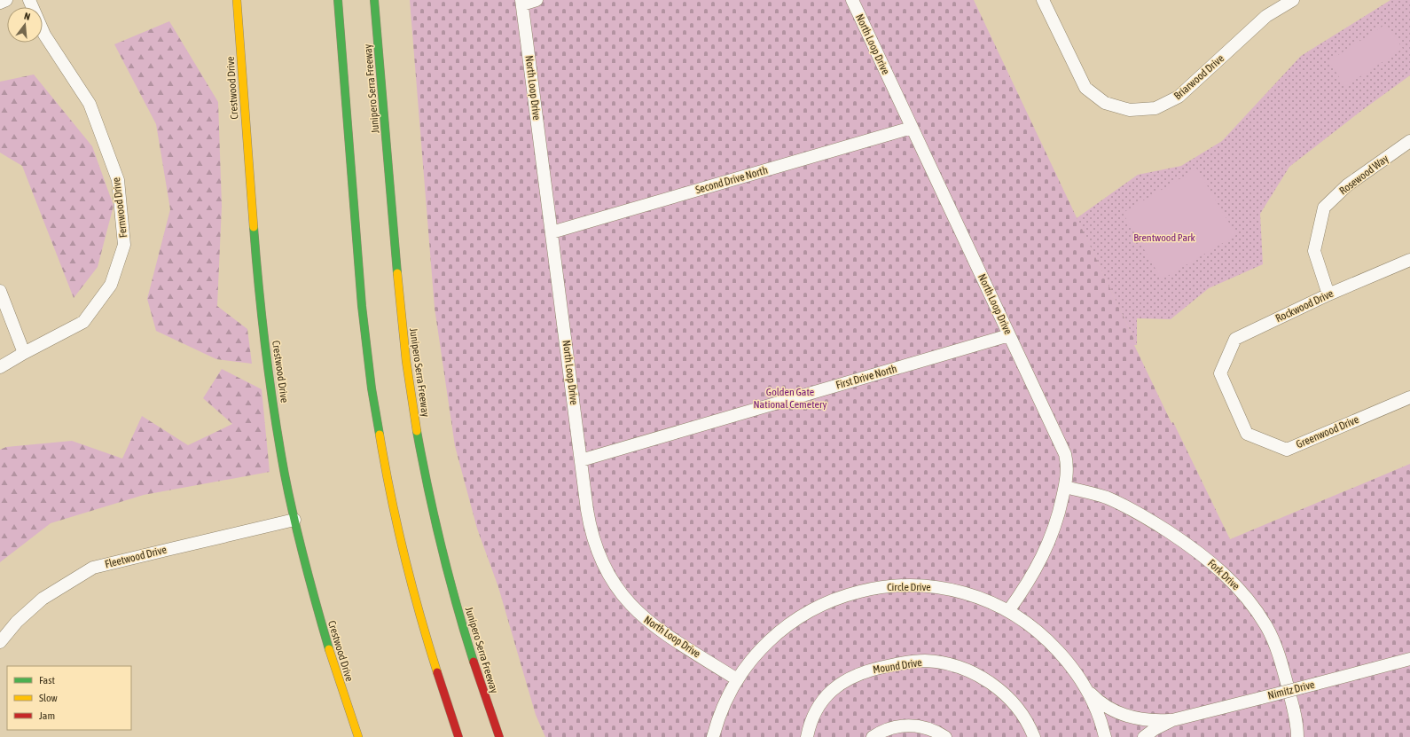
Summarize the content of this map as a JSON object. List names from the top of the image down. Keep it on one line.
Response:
{"streets":{"main road":["Crestwood Drive","Junipero Serra Freeway"],"street":["North Loop Drive","Briarwood Drive","Rosewood Way","Second Drive North","Fernwood Drive","Rockwood Drive","First Drive North","Greenwood Drive","Fleetwood Drive","Fork Drive","Circle Drive","Mound Drive","Nimitz Drive"]},"crossings":[["North Loop Drive","Second Drive North"],["North Loop Drive","First Drive North"],["North Loop Drive","Fork Drive"],["North Loop Drive","Circle Drive"],["Crestwood Drive","Fleetwood Drive"],["Rosewood Way","Rockwood Drive"],["Rockwood Drive","Greenwood Drive"],["Circle Drive","Nimitz Drive"]],"parks":["Brentwood Park","Golden Gate National Cemetery"],"legend":["Fast","Slow","Jam"],"north":"top"}
